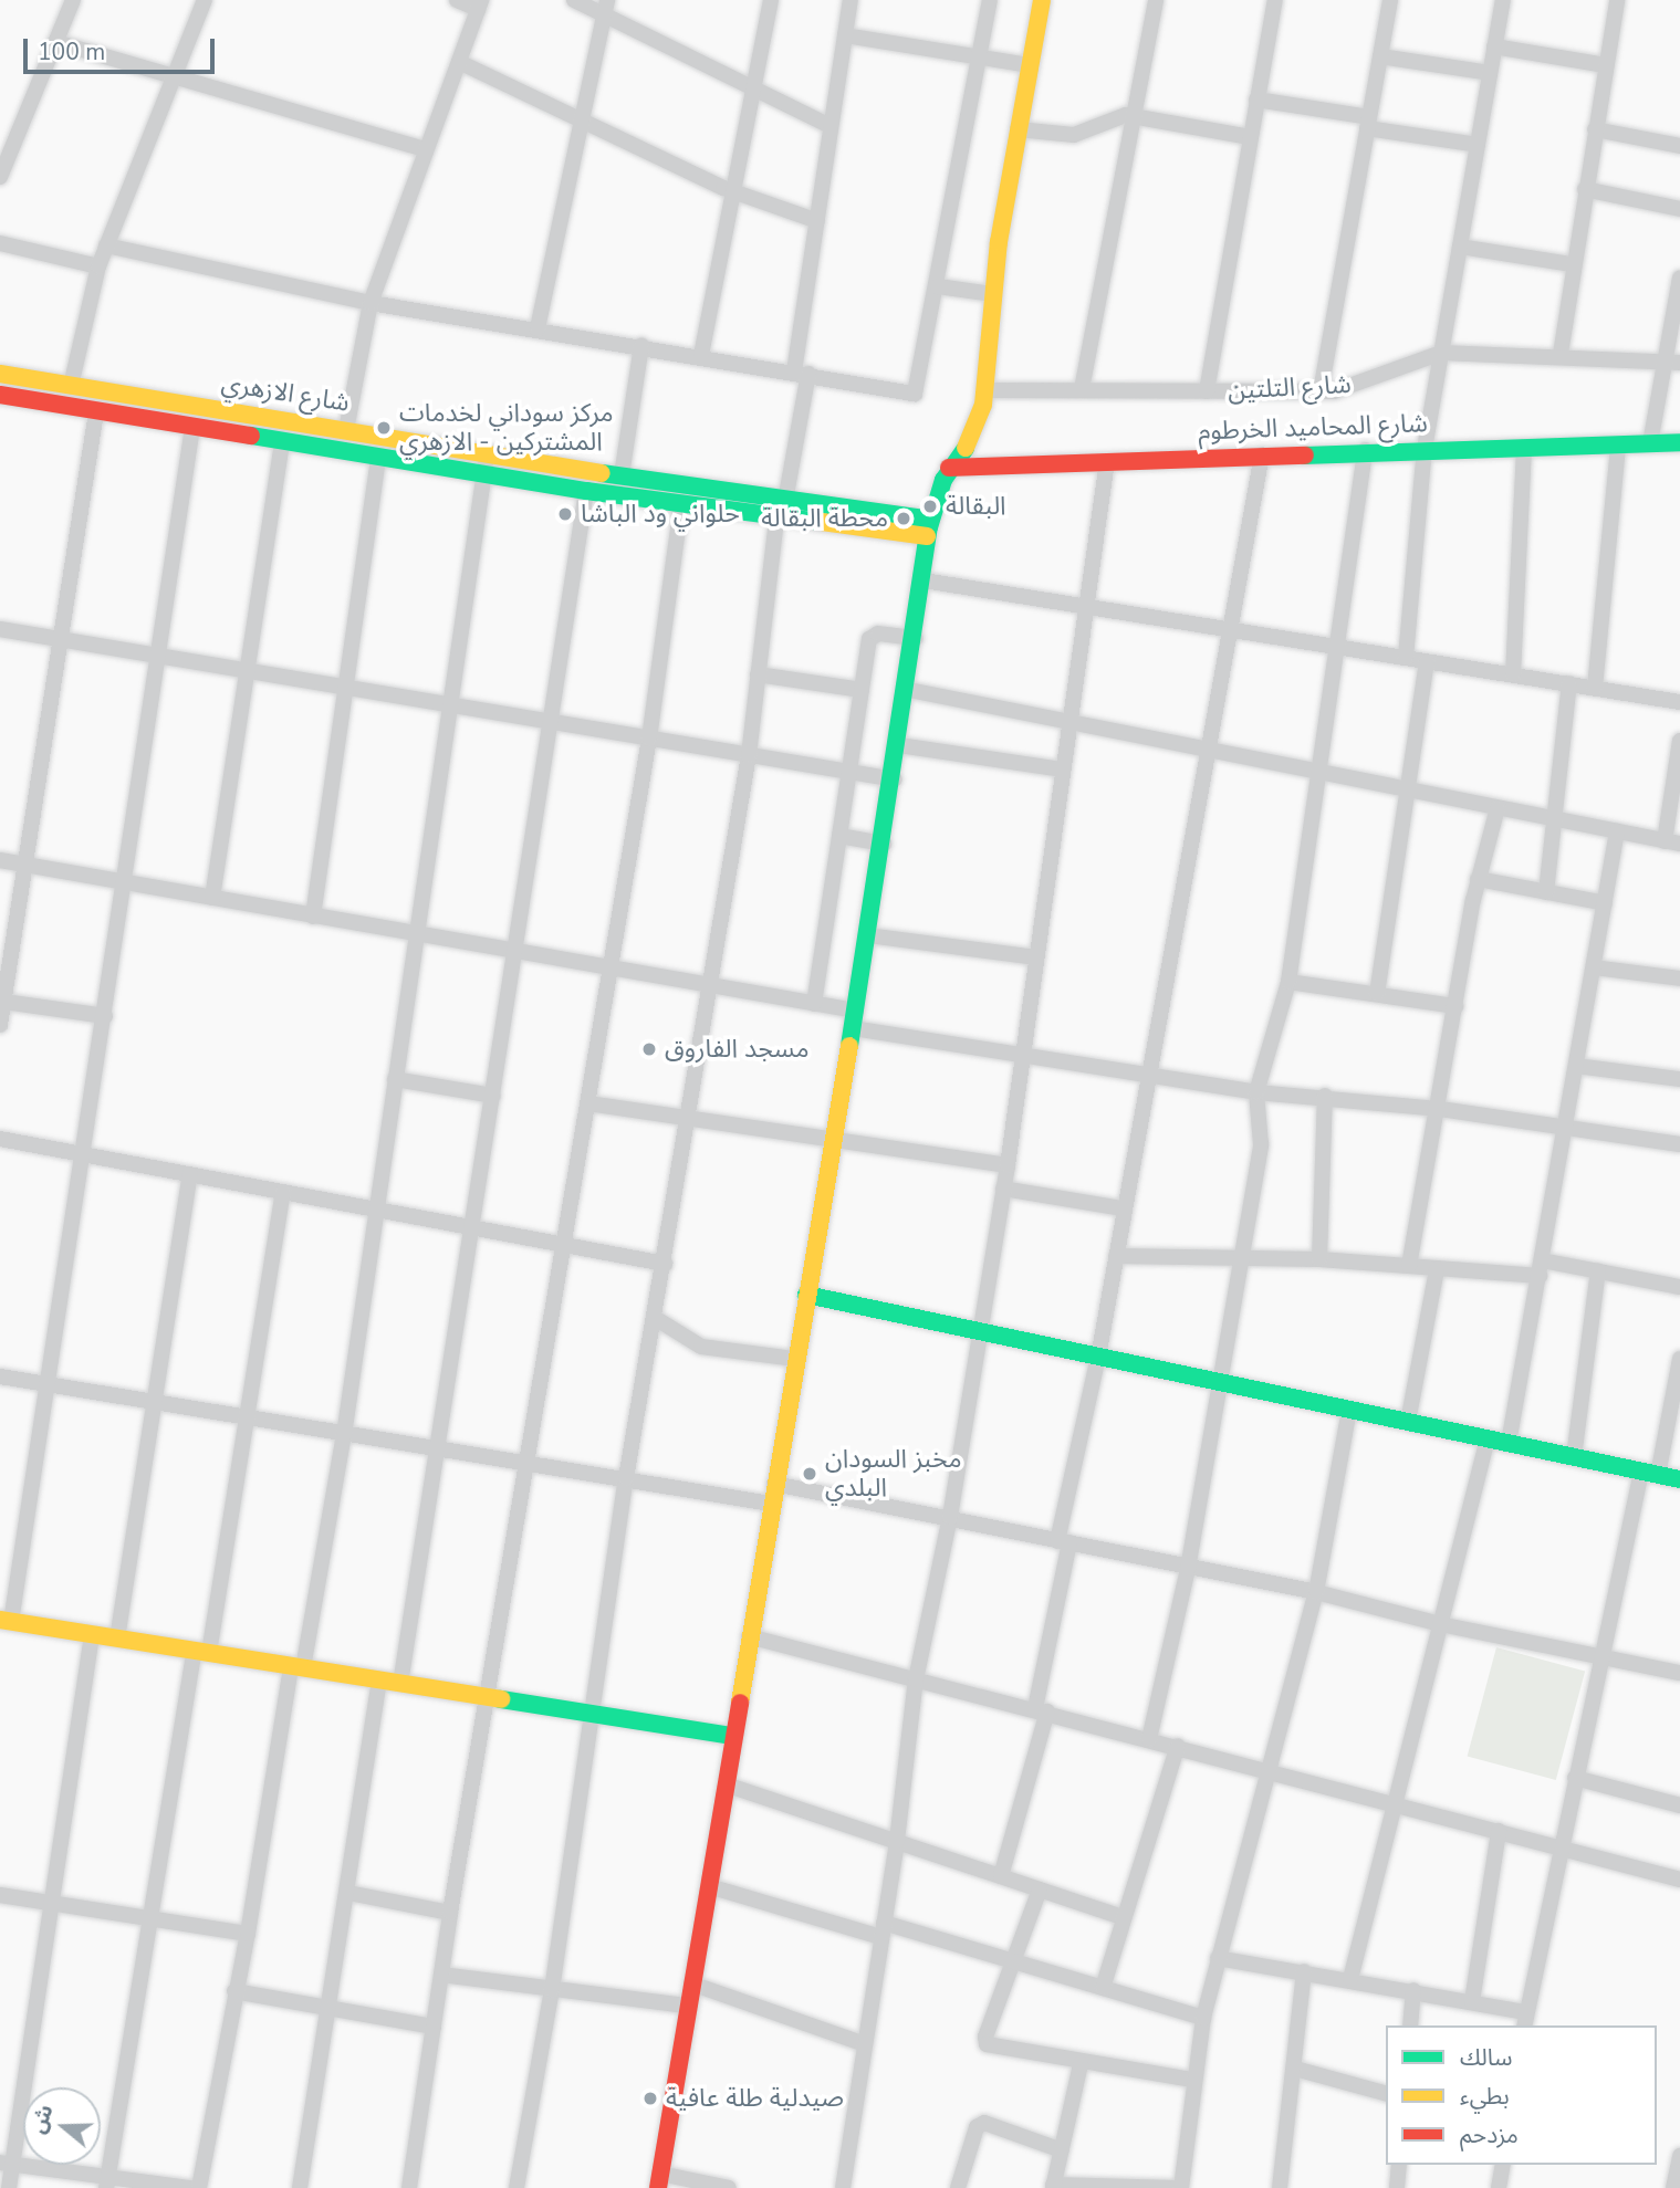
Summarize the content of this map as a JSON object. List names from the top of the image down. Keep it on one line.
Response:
{"streets":{"street":["شارع التلتين","شارع الازهري","شارع المحاميد الخرطوم"]},"places":["مركز سوداني لخدمات المشتركين - الازهري","البقالة","حلواني ود الباشا","محطة البقالة","مسجد الفاروق","مخبز السودان البلدي","صيدلية طلة عافية"],"legend":["سالك","بطيء","مزدحم"],"scale_bar":"100 m","north":"left"}
